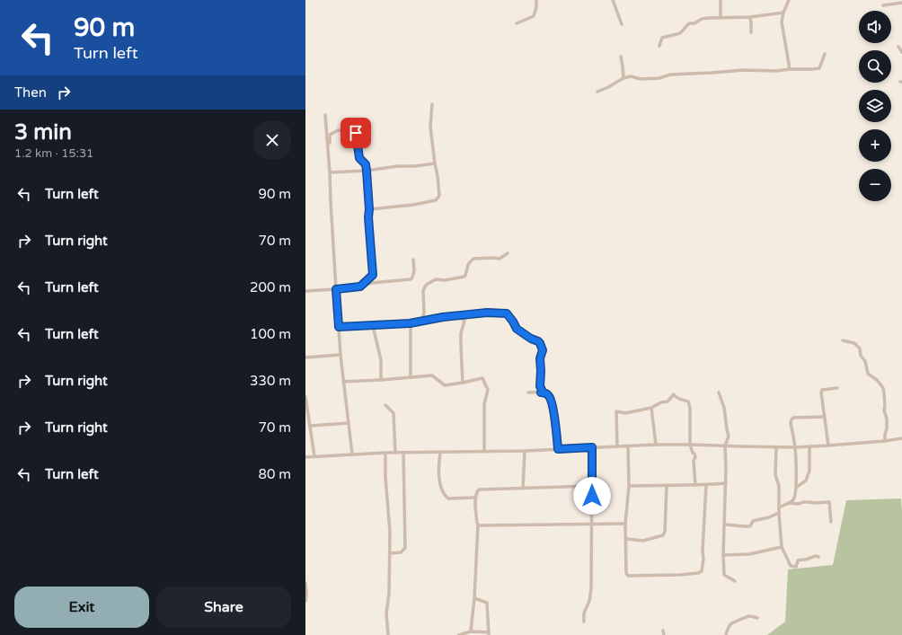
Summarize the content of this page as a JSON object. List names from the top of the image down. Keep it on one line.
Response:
{"page":{"turn":["90 m","Turn left"],"map_buttons":["+","−"],"then":"Then","heading":["3 min","1.2 km · 15:31"],"list":[{"name":"Turn left","value":"90 m"},{"name":"Turn right","value":"70 m"},{"name":"Turn left","value":"200 m"},{"name":"Turn left","value":"100 m"},{"name":"Turn right","value":"330 m"},{"name":"Turn right","value":"70 m"},{"name":"Turn left","value":"80 m"}],"buttons":["Exit","Share"]}}
